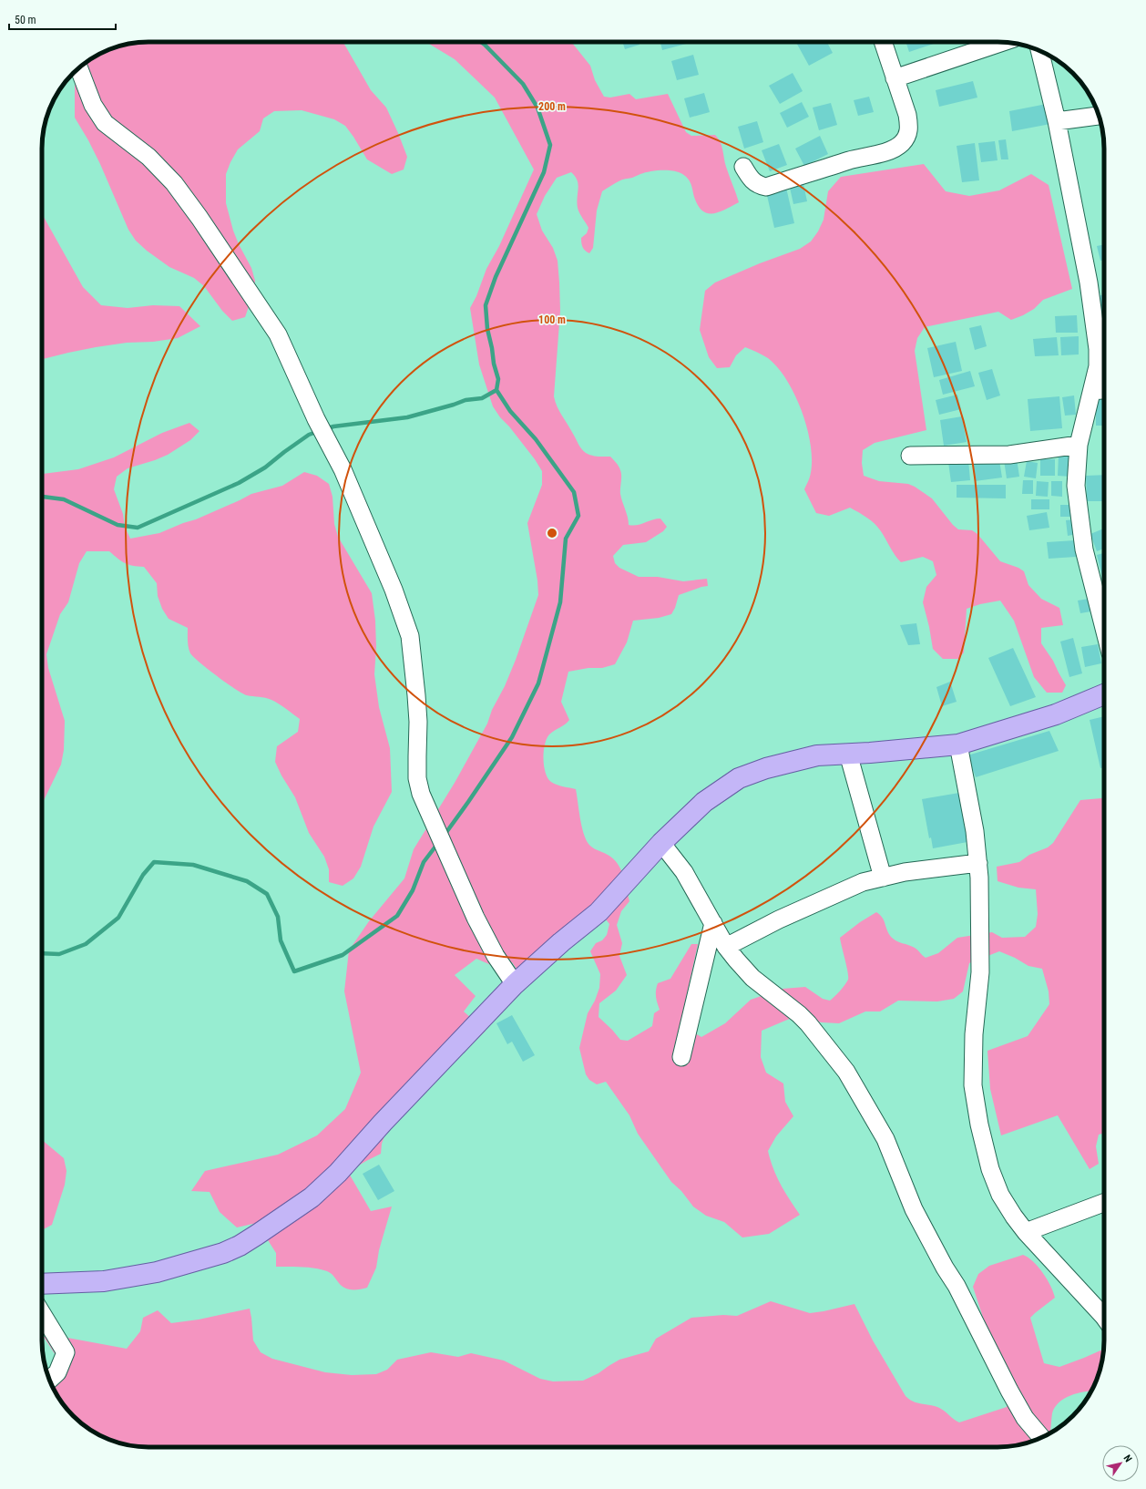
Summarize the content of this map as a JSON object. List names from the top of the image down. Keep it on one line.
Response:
{"scale_bar":"50 m","north":"top right","rings":["200 m","100 m"]}
